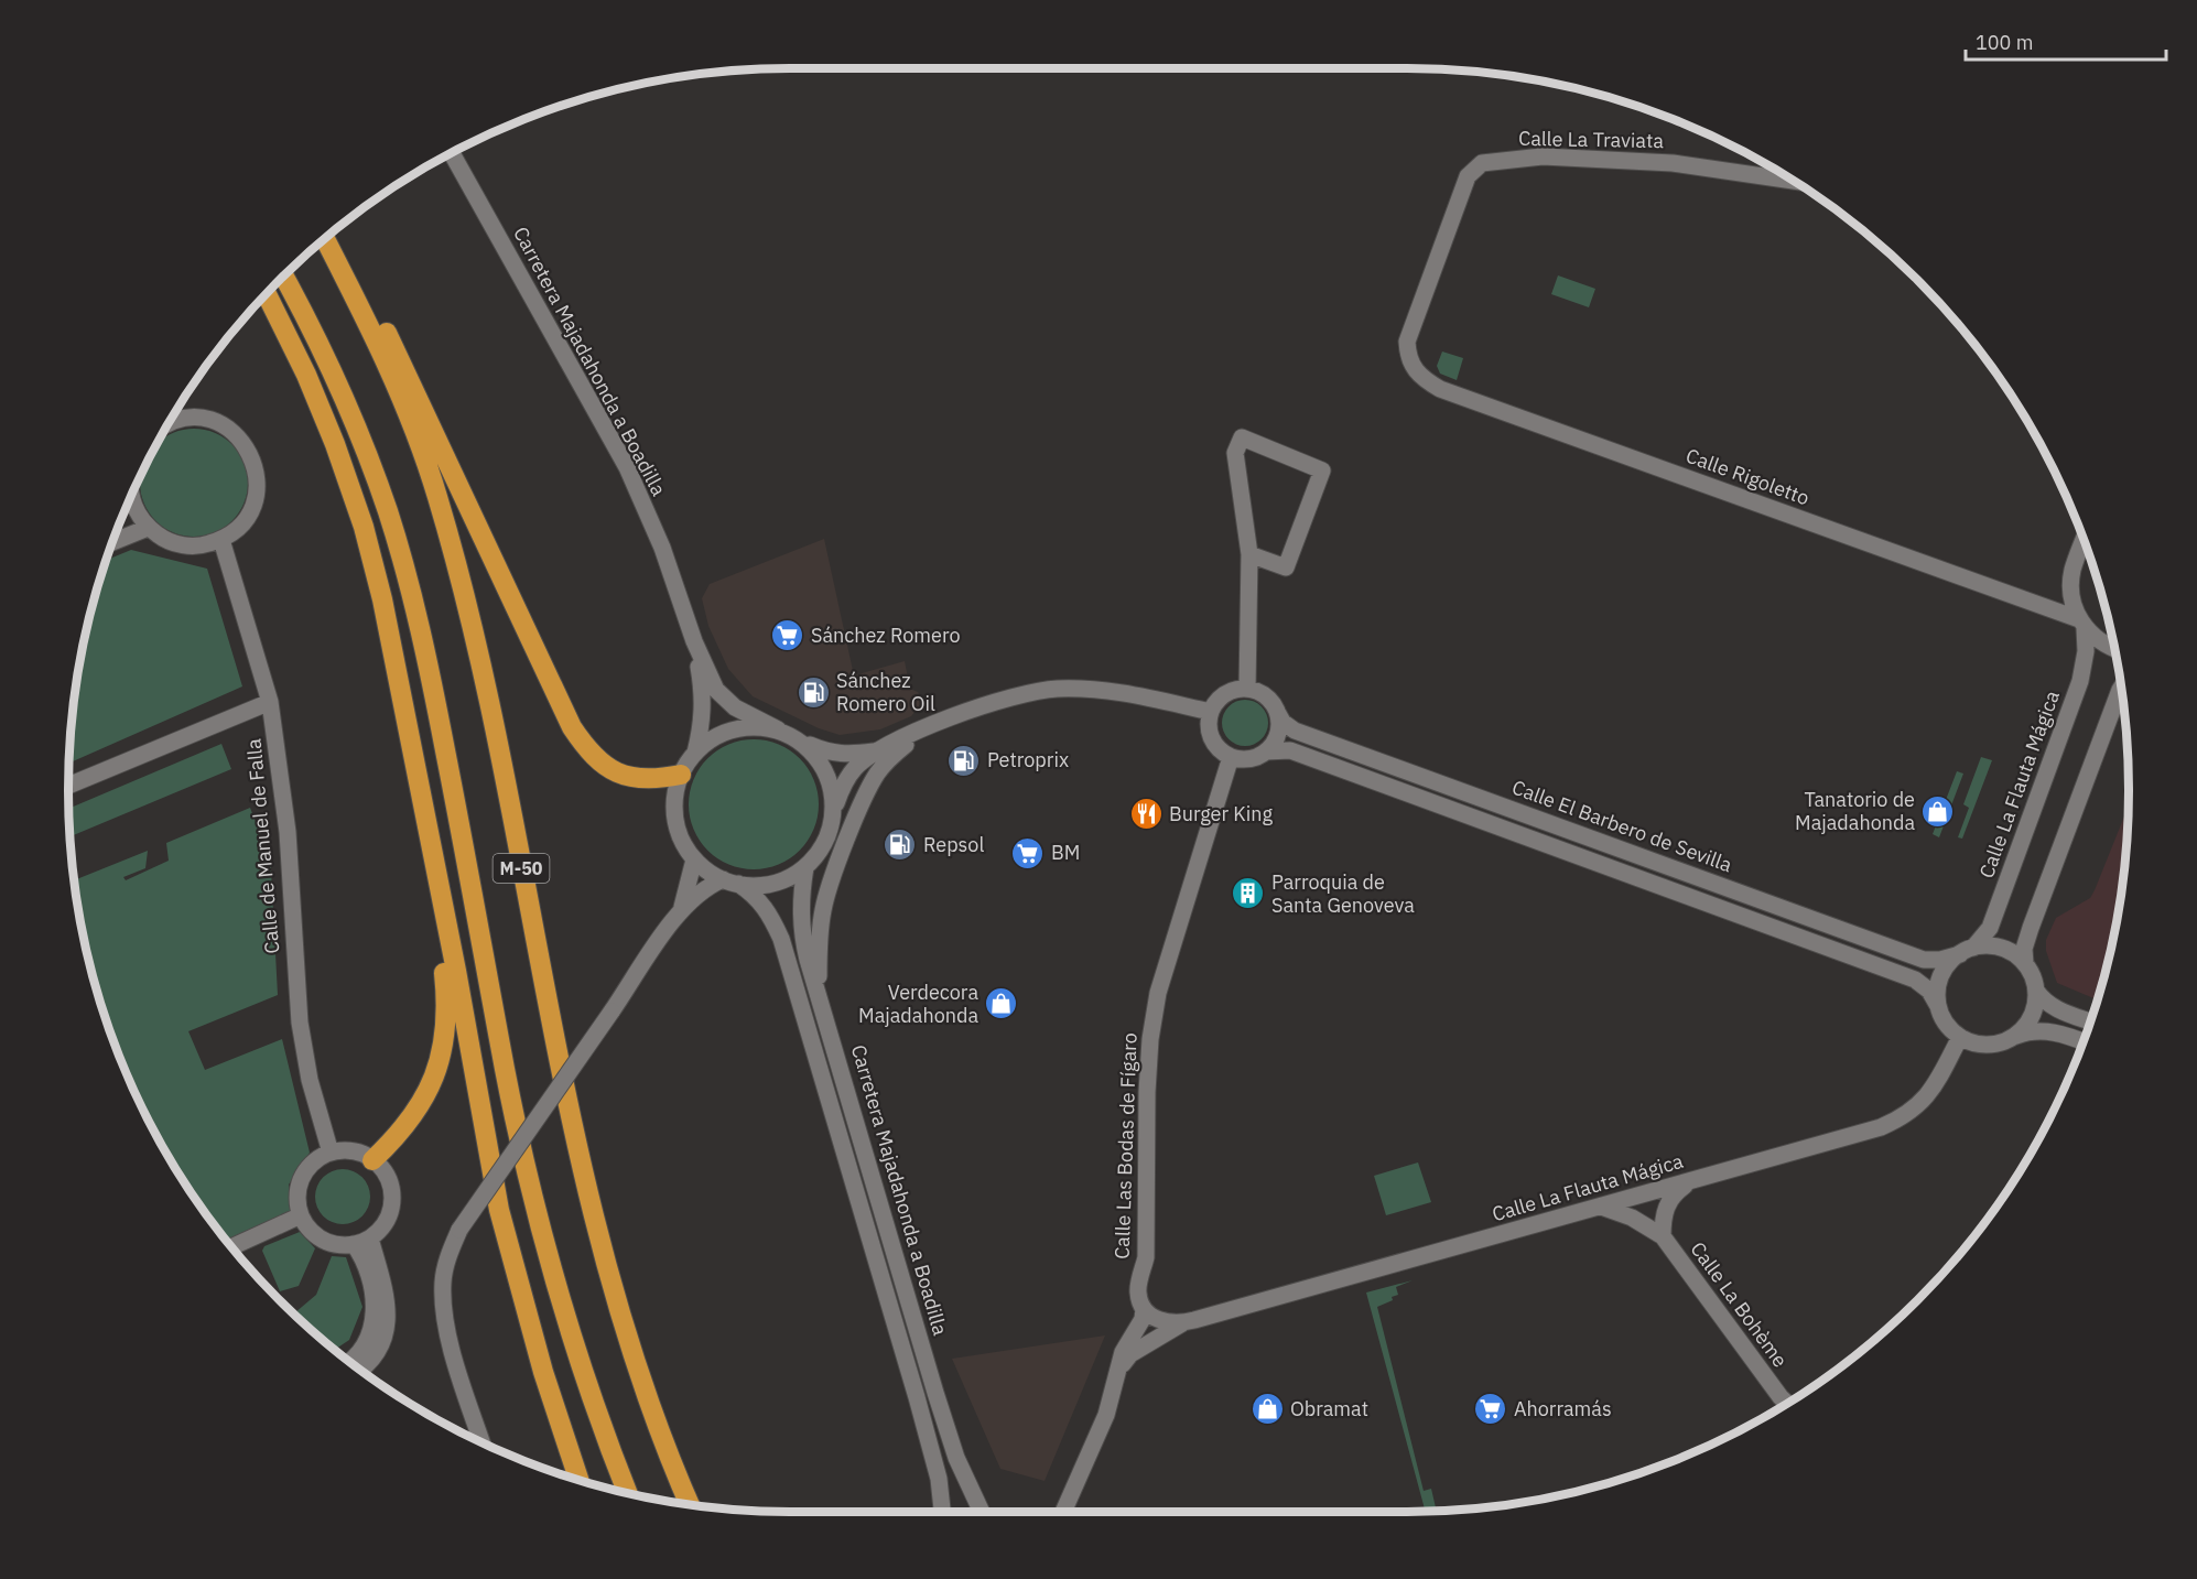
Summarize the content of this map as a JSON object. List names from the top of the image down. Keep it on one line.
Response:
{"streets":{"highway":["M-50"],"street":["Calle La Traviata","Carretera Majadahonda a Boadilla","Calle Rigoletto","Calle La Flauta Mágica","Calle El Barbero de Sevilla","Calle de Manuel de Falla","Calle Las Bodas de Fígaro","Calle La Bohème"]},"crossings":[["Calle La Traviata","Calle Rigoletto"],["Calle Rigoletto","Calle La Flauta Mágica"],["Calle La Flauta Mágica","Calle El Barbero de Sevilla"],["Calle La Flauta Mágica","Calle Las Bodas de Fígaro"],["Calle La Flauta Mágica","Calle La Bohème"],["Calle El Barbero de Sevilla","Calle Las Bodas de Fígaro"]],"places":{"supermarket":["Sánchez Romero","BM","Ahorramás"],"fuel station":["Sánchez Romero Oil","Petroprix","Repsol"],"shop":["Tanatorio de Majadahonda","Verdecora Majadahonda","Obramat"],"restaurant":["Burger King"],"building":["Parroquia de Santa Genoveva"]},"scale_bar":"100 m"}
